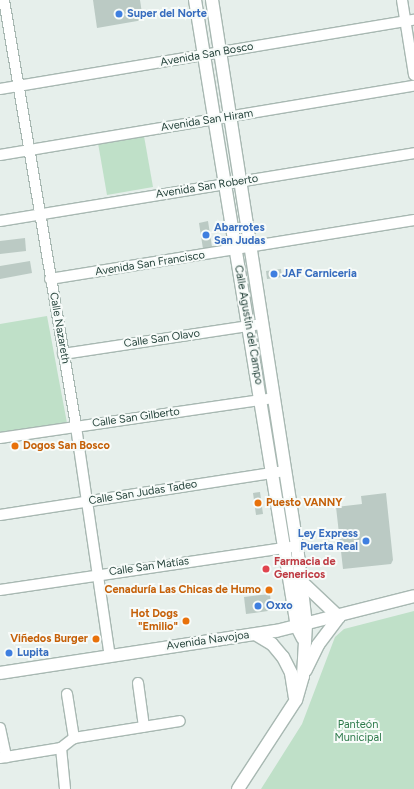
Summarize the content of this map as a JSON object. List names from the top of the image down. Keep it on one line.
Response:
{"streets":{"street":["Avenida San Bosco","Avenida San Hiram","Avenida San Roberto","Avenida San Francisco","Calle Agustín del Campo","Calle Nazareth","Calle San Olavo","Calle San Gilberto","Calle San Judas Tadeo","Calle San Matías","Avenida Navojoa"]},"crossings":[["Avenida San Bosco","Calle Agustín del Campo"],["Avenida San Bosco","Calle Nazareth"],["Avenida San Hiram","Calle Agustín del Campo"],["Avenida San Hiram","Calle Nazareth"],["Avenida San Roberto","Calle Agustín del Campo"],["Avenida San Roberto","Calle Nazareth"],["Avenida San Francisco","Calle Agustín del Campo"],["Avenida San Francisco","Calle Nazareth"],["Calle Agustín del Campo","Calle San Olavo"],["Calle Agustín del Campo","Calle San Gilberto"],["Calle Agustín del Campo","Calle San Judas Tadeo"],["Calle Agustín del Campo","Calle San Matías"],["Calle Agustín del Campo","Avenida Navojoa"],["Calle Nazareth","Calle San Olavo"],["Calle Nazareth","Calle San Gilberto"],["Calle Nazareth","Calle San Judas Tadeo"],["Calle Nazareth","Calle San Matías"],["Calle Nazareth","Avenida Navojoa"]],"parks":["Panteón Municipal"],"places":["Super del Norte","Abarrotes San Judas","JAF Carniceria","Dogos San Bosco","Puesto VANNY","Ley Express Puerta Real","Farmacia de Genericos","Cenaduría Las Chicas de Humo","Oxxo","Hot Dogs \"Emilio\"","Viñedos Burger","Lupita"]}
